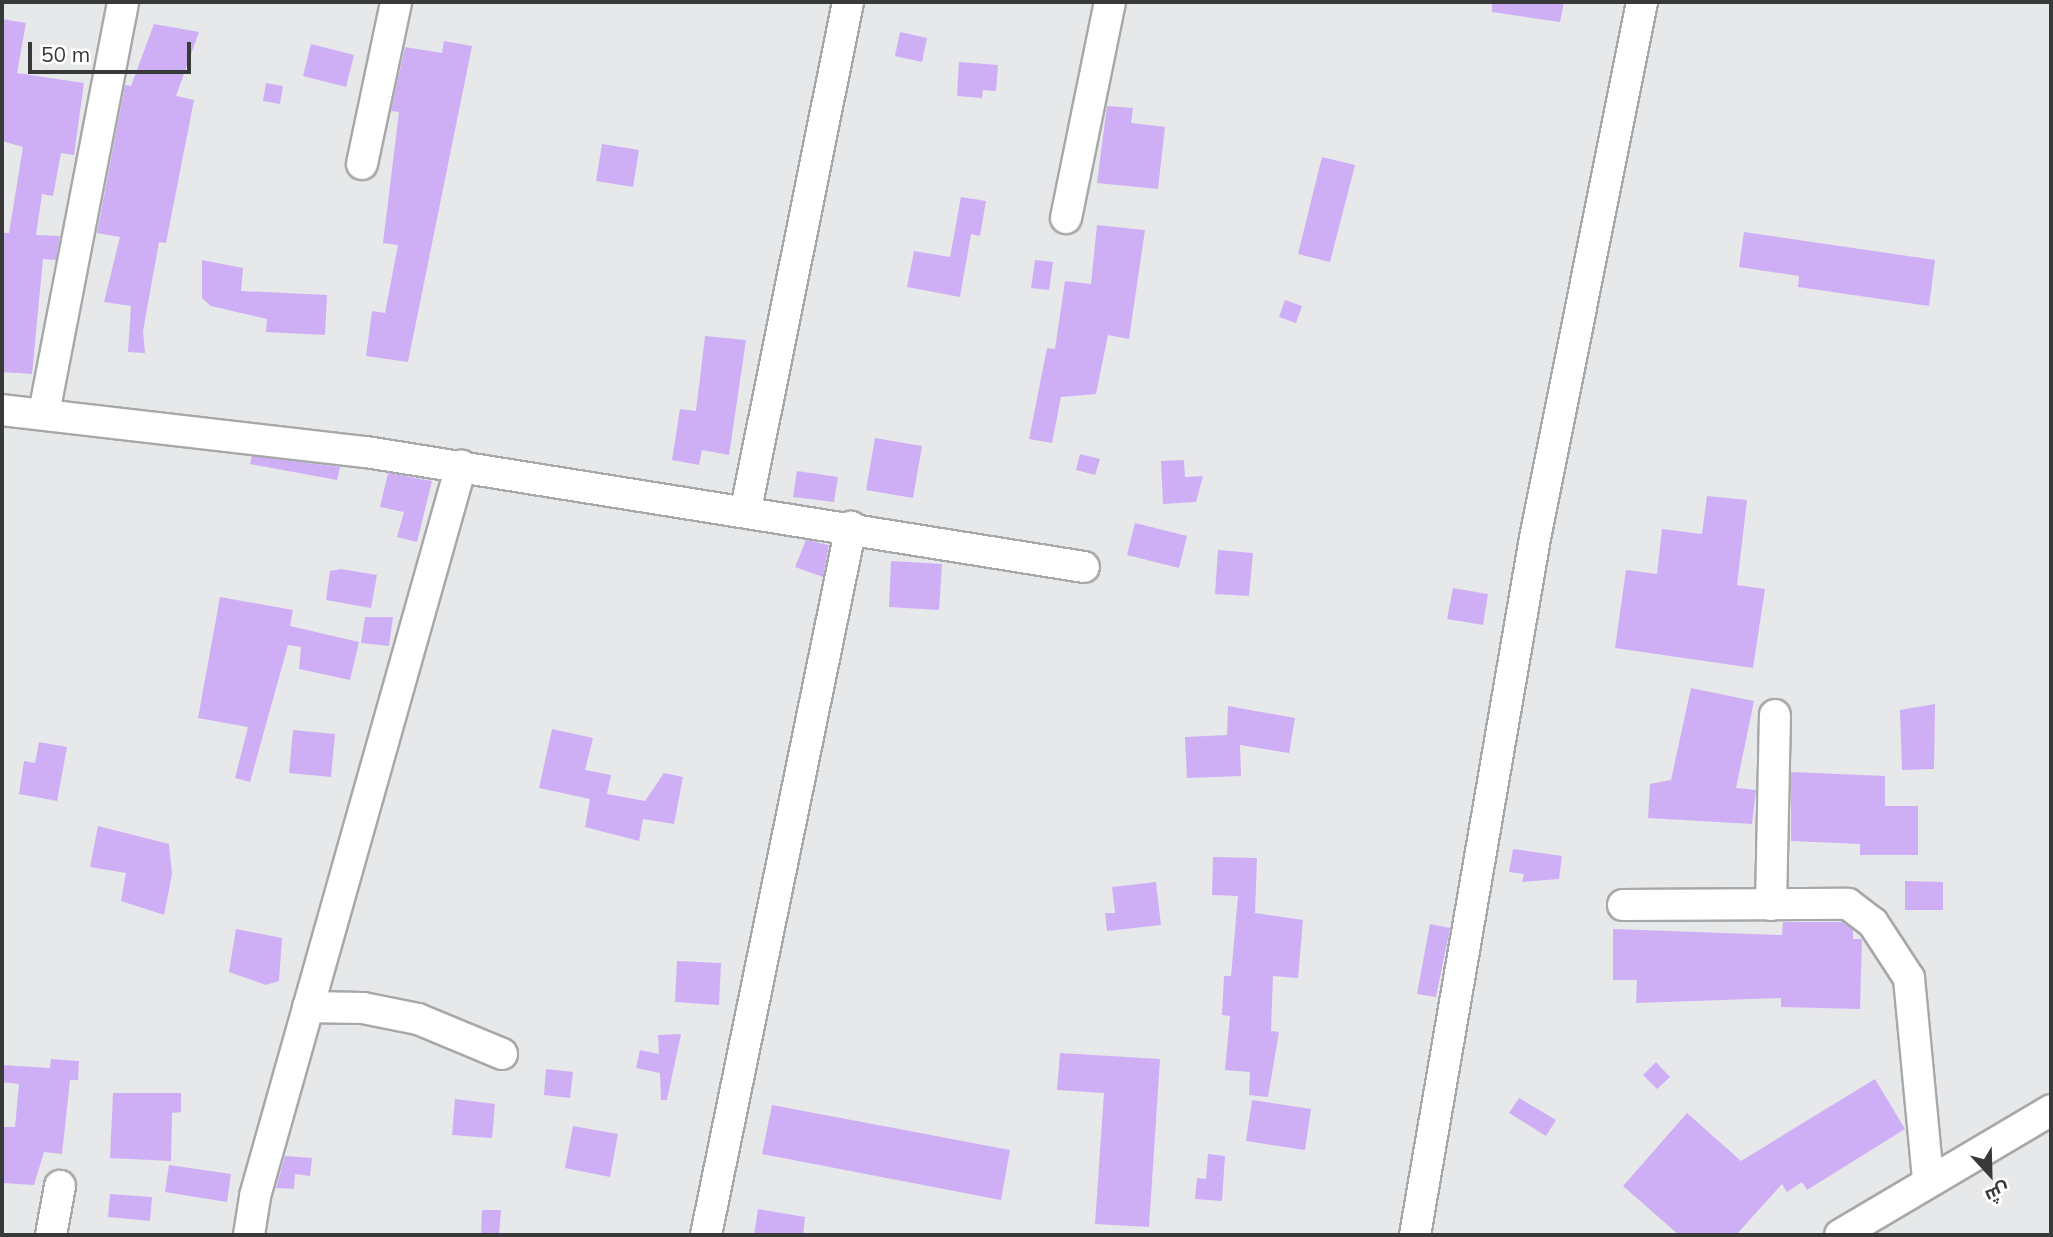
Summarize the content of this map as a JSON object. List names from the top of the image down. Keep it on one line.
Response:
{"scale_bar":"50 m","north":"bottom"}
